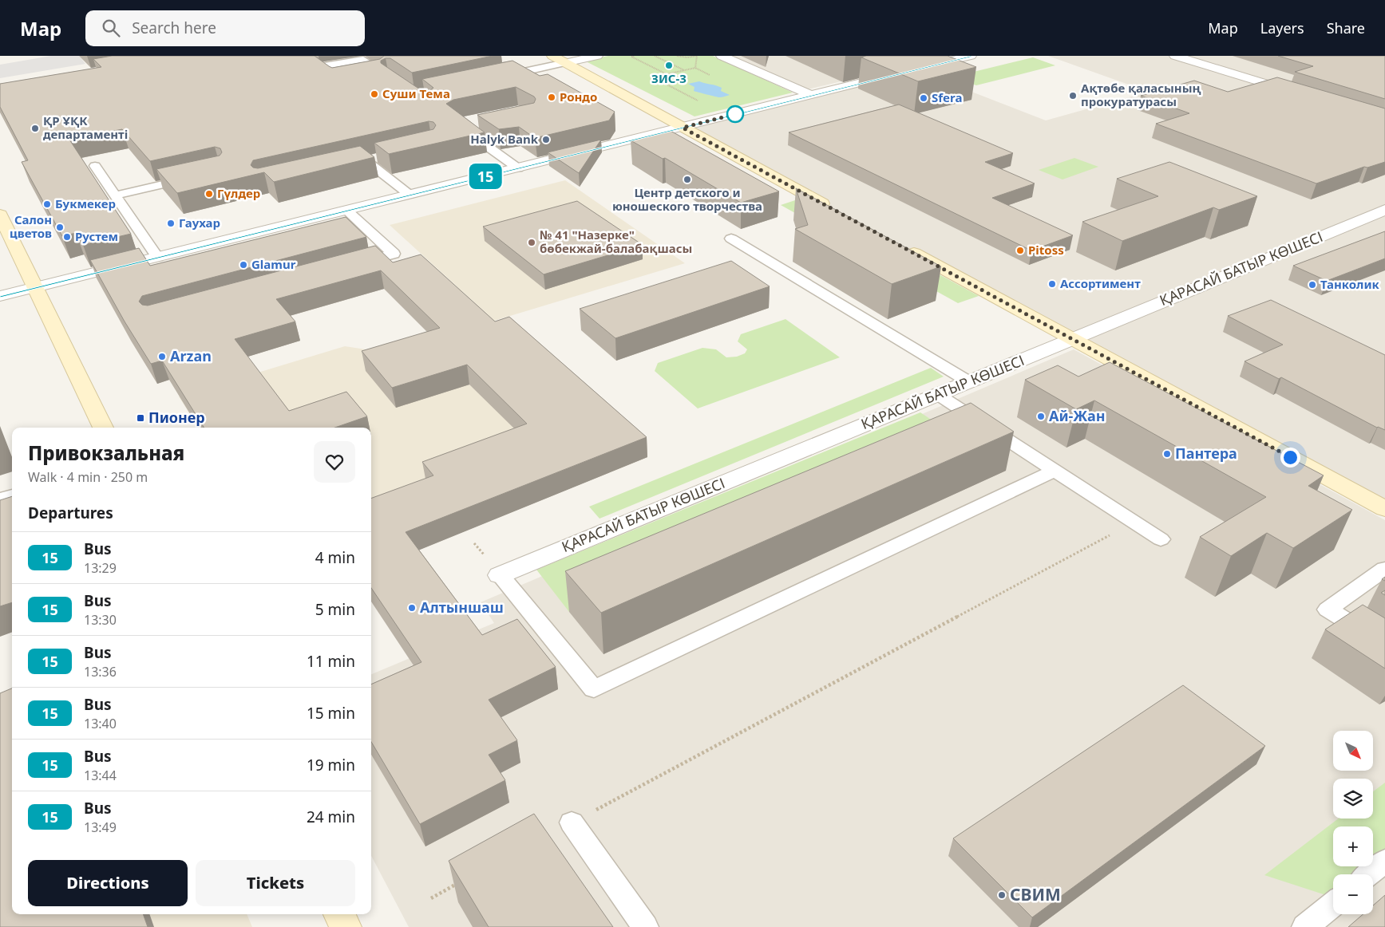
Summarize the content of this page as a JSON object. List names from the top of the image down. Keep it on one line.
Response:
{"streets":{"street":["ҚАРАСАЙ БАТЫР КӨШЕСІ"]},"places":{"other":["ЗИС-3","Суши Тема","Ақтөбе қаласының прокуратурасы","Рондо","Sfera","ҚР ҰҚК департаменті","Halyk Bank","Центр детского и юношеского творчества","Гүлдер","Букмекер","Гаухар","Салон цветов","Рустем","№ 41 \"Назерке\" бөбекжай-балабақшасы","Pitoss","Glamur","Ассортимент","Танколик","Arzan","Ай-Жан","Пантера","Алтыншаш","СВИМ"],"transit":["Пионер"]},"lines":["bus line 15"],"north":"bottom right","page":{"header":"Map","search":"Search here","nav":["Map","Layers","Share"],"on_map":"15","heading":[["Привокзальная","Walk · 4 min · 250 m"],"Departures"],"list":[{"mark":"15","name":"Bus","note":"13:29","value":"4 min"},{"mark":"15","name":"Bus","note":"13:30","value":"5 min"},{"mark":"15","name":"Bus","note":"13:36","value":"11 min"},{"mark":"15","name":"Bus","note":"13:40","value":"15 min"},{"mark":"15","name":"Bus","note":"13:44","value":"19 min"},{"mark":"15","name":"Bus","note":"13:49","value":"24 min"}],"map_buttons":["+","−"],"buttons":["Directions","Tickets"]}}
